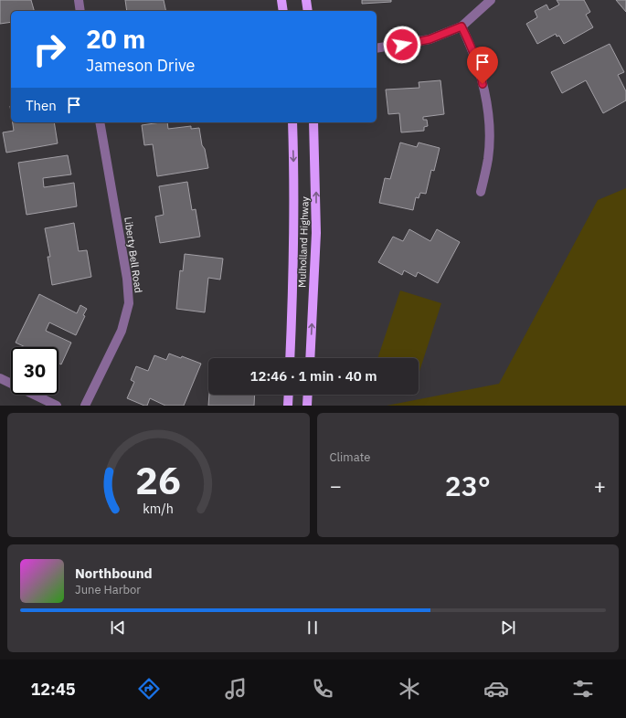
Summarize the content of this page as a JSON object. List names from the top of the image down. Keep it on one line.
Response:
{"streets":{"main road":["Mulholland Highway"],"street":["Liberty Bell Road"]},"page":{"turn":["20 m","Jameson Drive"],"then":"Then","limit":"30","trip":"12:46 · 1 min · 40 m","tile":"Climate","heat":["−","23°","+"],"song":["Northbound","June Harbor"],"tabs":"12:45","gauge":["26","km/h"]}}
